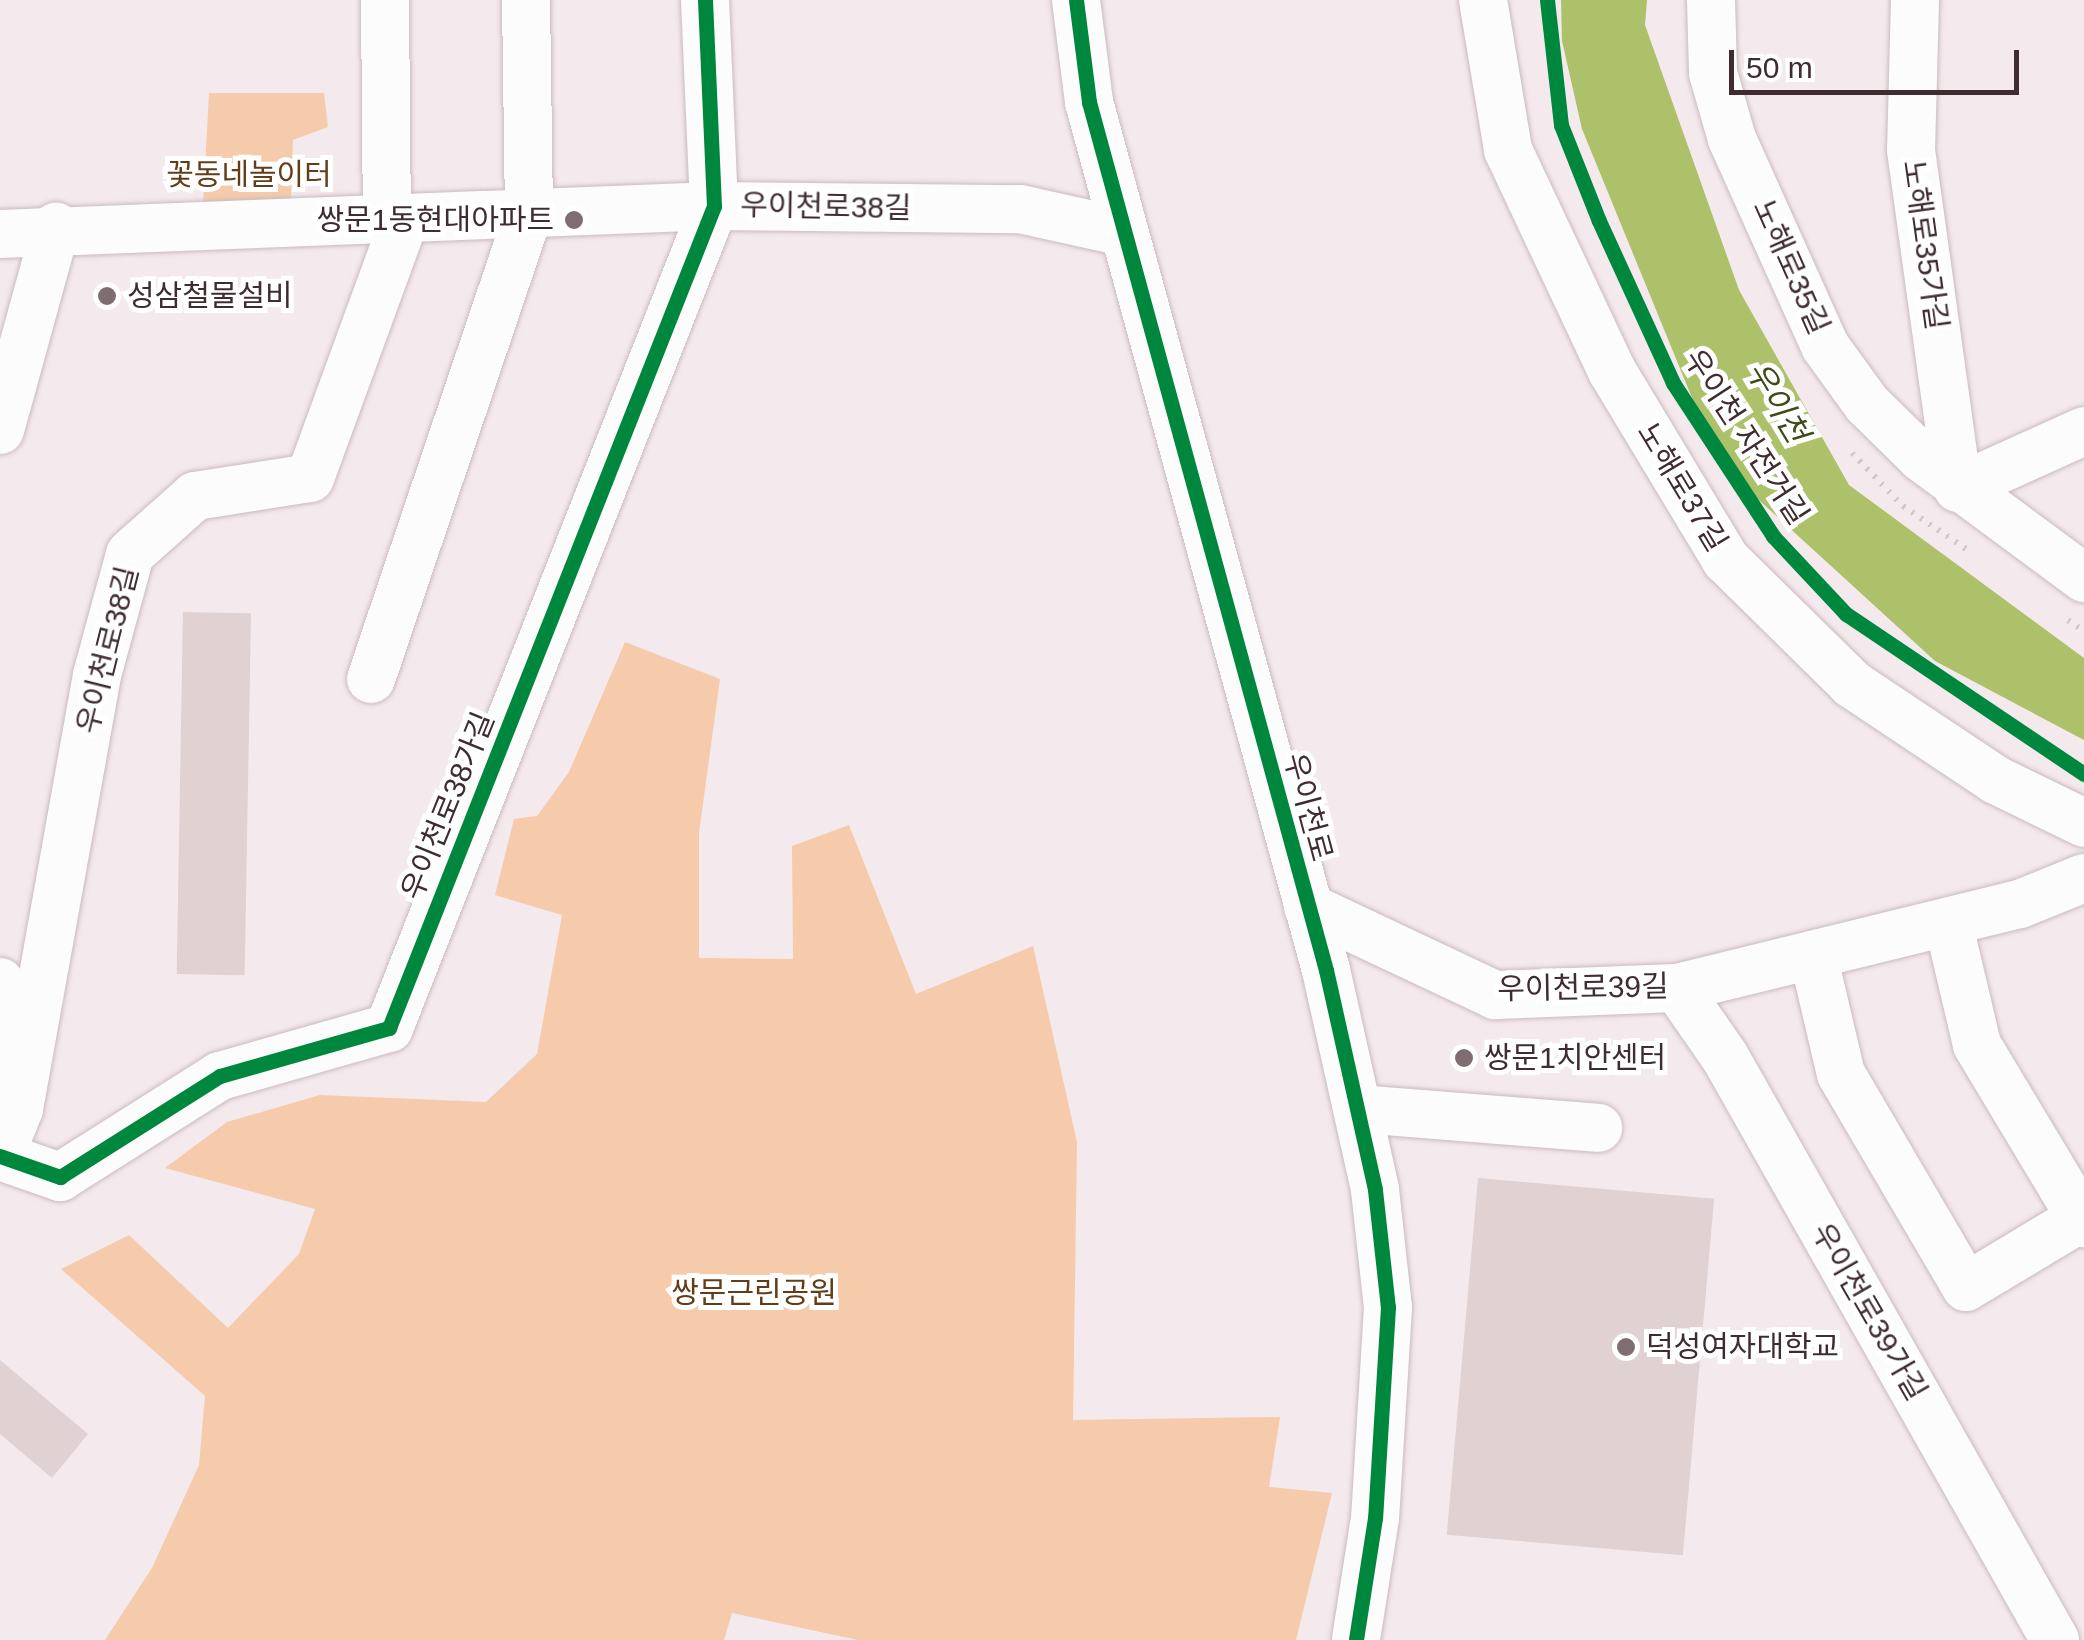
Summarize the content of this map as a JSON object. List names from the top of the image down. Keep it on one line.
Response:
{"streets":{"street":["우이천로38길","노해로35가길","노해로35길","노해로37길","우이천로38가길","우이천로","우이천로39길","우이천로39가길"],"cycle path":["우이천 자전거길"]},"crossings":[["우이천로38길","우이천로38가길"],["우이천로38길","우이천로"],["노해로35가길","노해로35길"],["우이천로","우이천로39길"],["우이천로39길","우이천로39가길"]],"water":["우이천"],"parks":["꽃동네놀이터","쌍문근린공원"],"places":["쌍문1동현대아파트","성삼철물설비","쌍문1치안센터","덕성여자대학교"],"scale_bar":"50 m"}
